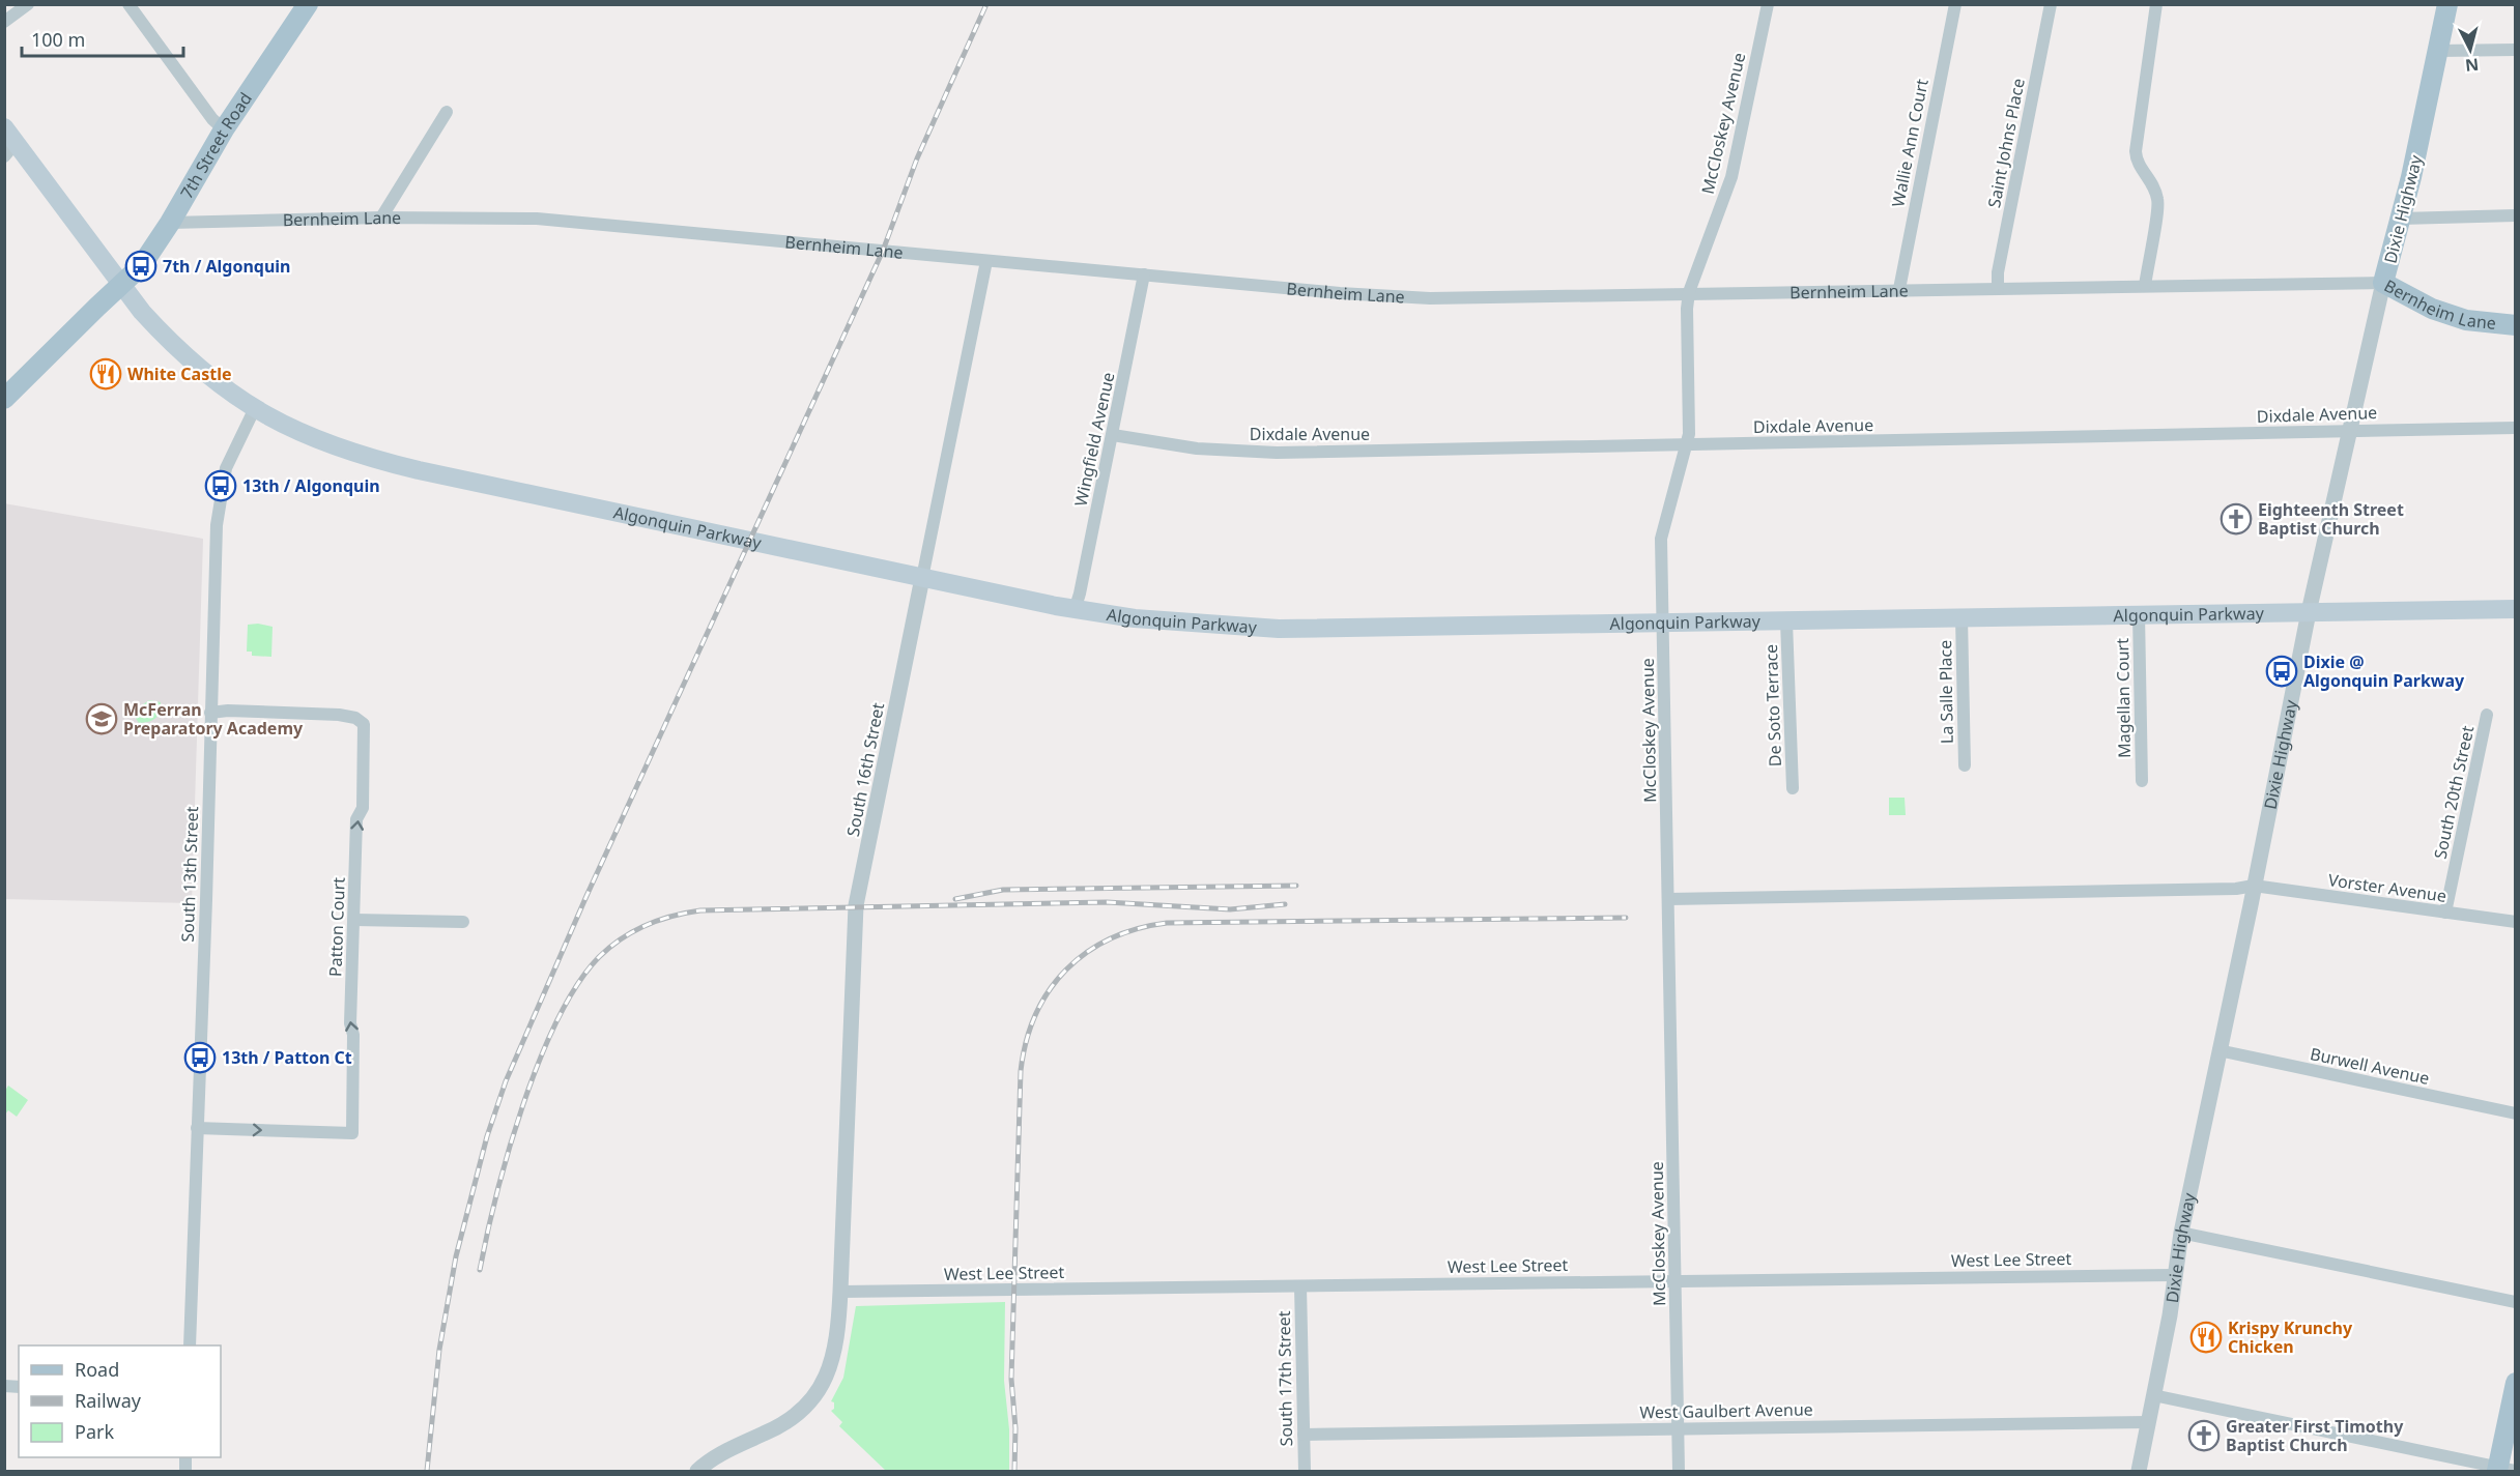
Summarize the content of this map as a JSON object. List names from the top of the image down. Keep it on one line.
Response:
{"streets":{"main road":["7th Street Road","Dixie Highway","Bernheim Lane","Algonquin Parkway"],"street":["McCloskey Avenue","Wallie Ann Court","Saint Johns Place","Dixdale Avenue","Wingfield Avenue","La Salle Place","Magellan Court","De Soto Terrace","South 16th Street","South 20th Street","South 13th Street","Vorster Avenue","Patton Court","Burwell Avenue","West Lee Street","South 17th Street","West Gaulbert Avenue"]},"crossings":[["McCloskey Avenue","Bernheim Lane"],["McCloskey Avenue","Dixdale Avenue"],["McCloskey Avenue","Algonquin Parkway"],["McCloskey Avenue","Vorster Avenue"],["McCloskey Avenue","West Lee Street"],["McCloskey Avenue","West Gaulbert Avenue"],["Wallie Ann Court","Bernheim Lane"],["Saint Johns Place","Bernheim Lane"],["7th Street Road","Bernheim Lane"],["7th Street Road","Algonquin Parkway"],["Dixie Highway","Bernheim Lane"],["Dixie Highway","Dixdale Avenue"],["Dixie Highway","Algonquin Parkway"],["Dixie Highway","Vorster Avenue"],["Dixie Highway","Burwell Avenue"],["Dixie Highway","West Lee Street"],["Dixie Highway","West Gaulbert Avenue"],["Bernheim Lane","Wingfield Avenue"],["Bernheim Lane","South 16th Street"],["Dixdale Avenue","Wingfield Avenue"],["Wingfield Avenue","Algonquin Parkway"],["Algonquin Parkway","La Salle Place"],["Algonquin Parkway","Magellan Court"],["Algonquin Parkway","De Soto Terrace"],["Algonquin Parkway","South 16th Street"],["Algonquin Parkway","South 13th Street"],["South 16th Street","West Lee Street"],["South 20th Street","Vorster Avenue"],["South 13th Street","Patton Court"],["West Lee Street","South 17th Street"],["South 17th Street","West Gaulbert Avenue"]],"places":{"bus stop":["7th / Algonquin","13th / Algonquin","Dixie @ Algonquin Parkway","13th / Patton Ct"],"restaurant":["White Castle","Krispy Krunchy Chicken"],"church":["Eighteenth Street Baptist Church","Greater First Timothy Baptist Church"],"school or university":["McFerran Preparatory Academy"]},"legend":["Road","Railway","Park"],"scale_bar":"100 m","north":"bottom"}
